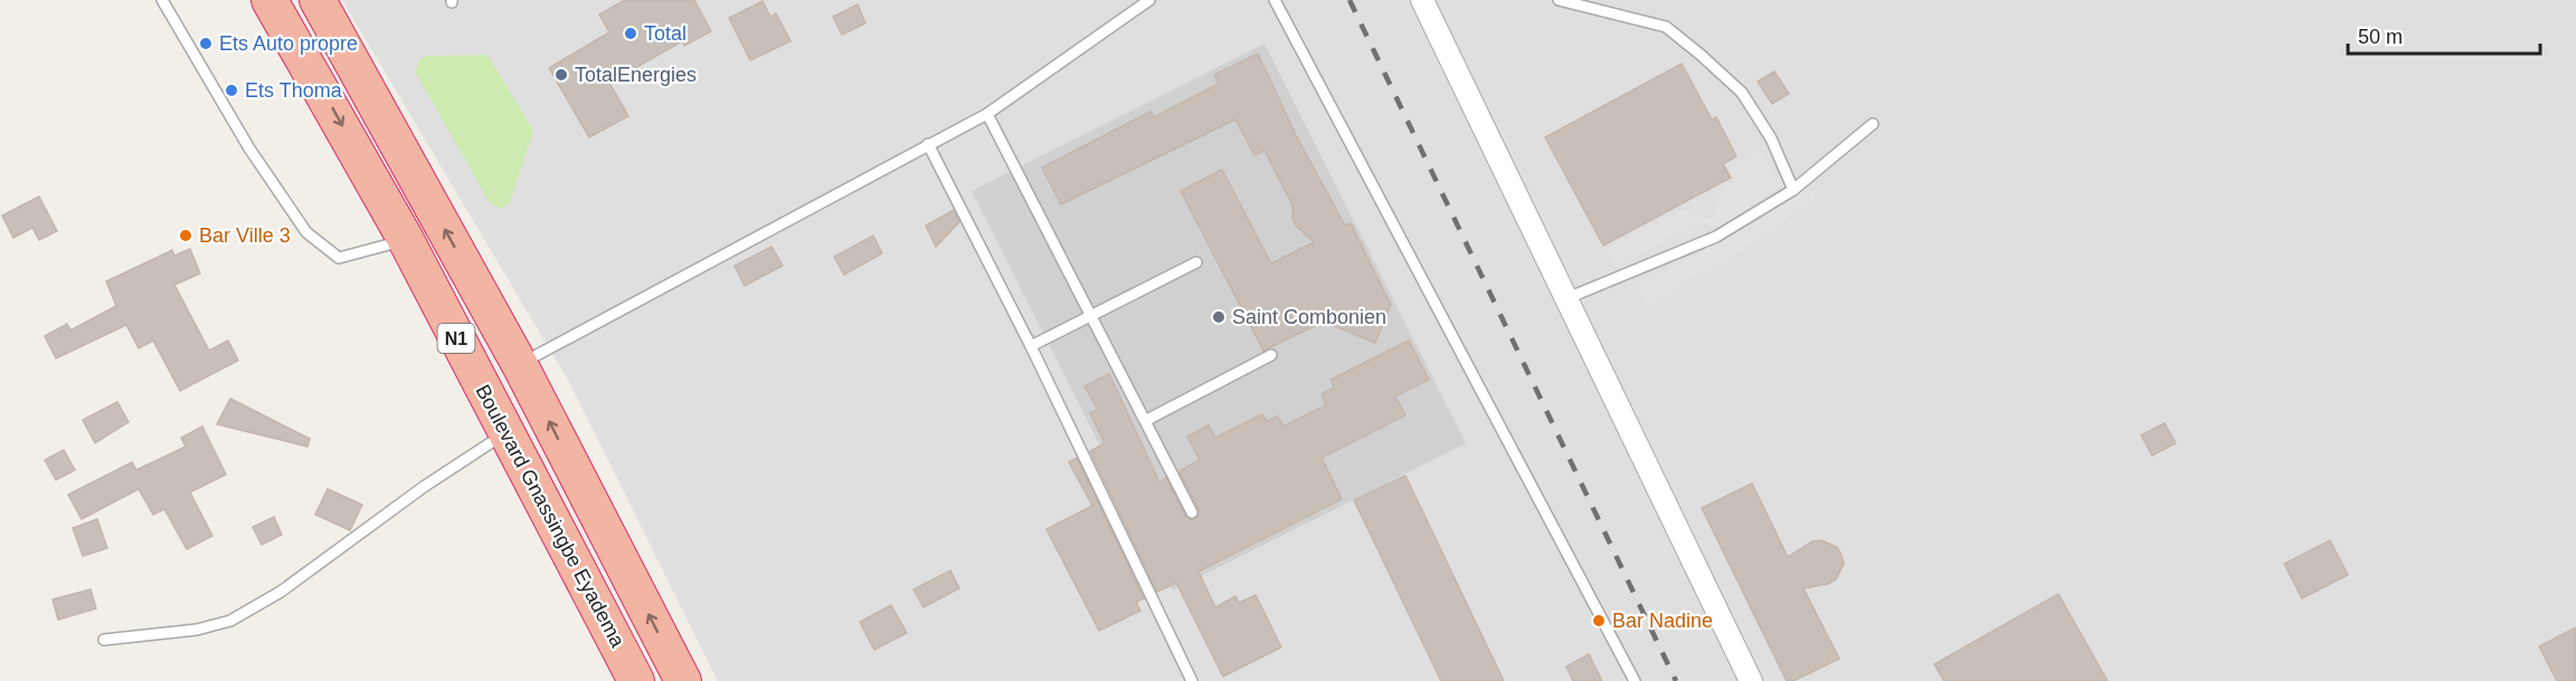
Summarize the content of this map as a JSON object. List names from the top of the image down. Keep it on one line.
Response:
{"streets":{"highway":["N1","Boulevard Gnassingbe Eyadema"]},"places":["Total","Ets Auto propre","TotalEnergies","Ets Thoma","Bar Ville 3","Saint Combonien","Bar Nadine"],"scale_bar":"50 m"}
